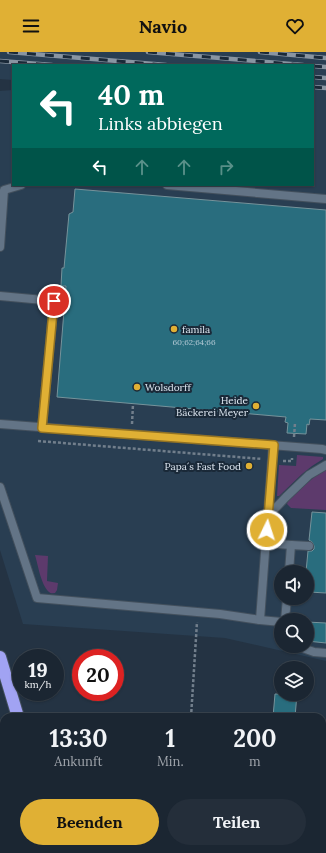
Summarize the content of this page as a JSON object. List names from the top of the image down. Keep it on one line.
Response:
{"places":["famila","Wolsdorff","Heide Bäckerei Meyer","Papa´s Fast Food"],"house_numbers":["60;62;64;66"],"page":{"header":"Navio","turn":["40 m","Links abbiegen"],"speed":"19 km/h","limit":"20","eta":["13:30","Ankunft","1","Min.","200","m"],"buttons":["Beenden","Teilen"]}}
